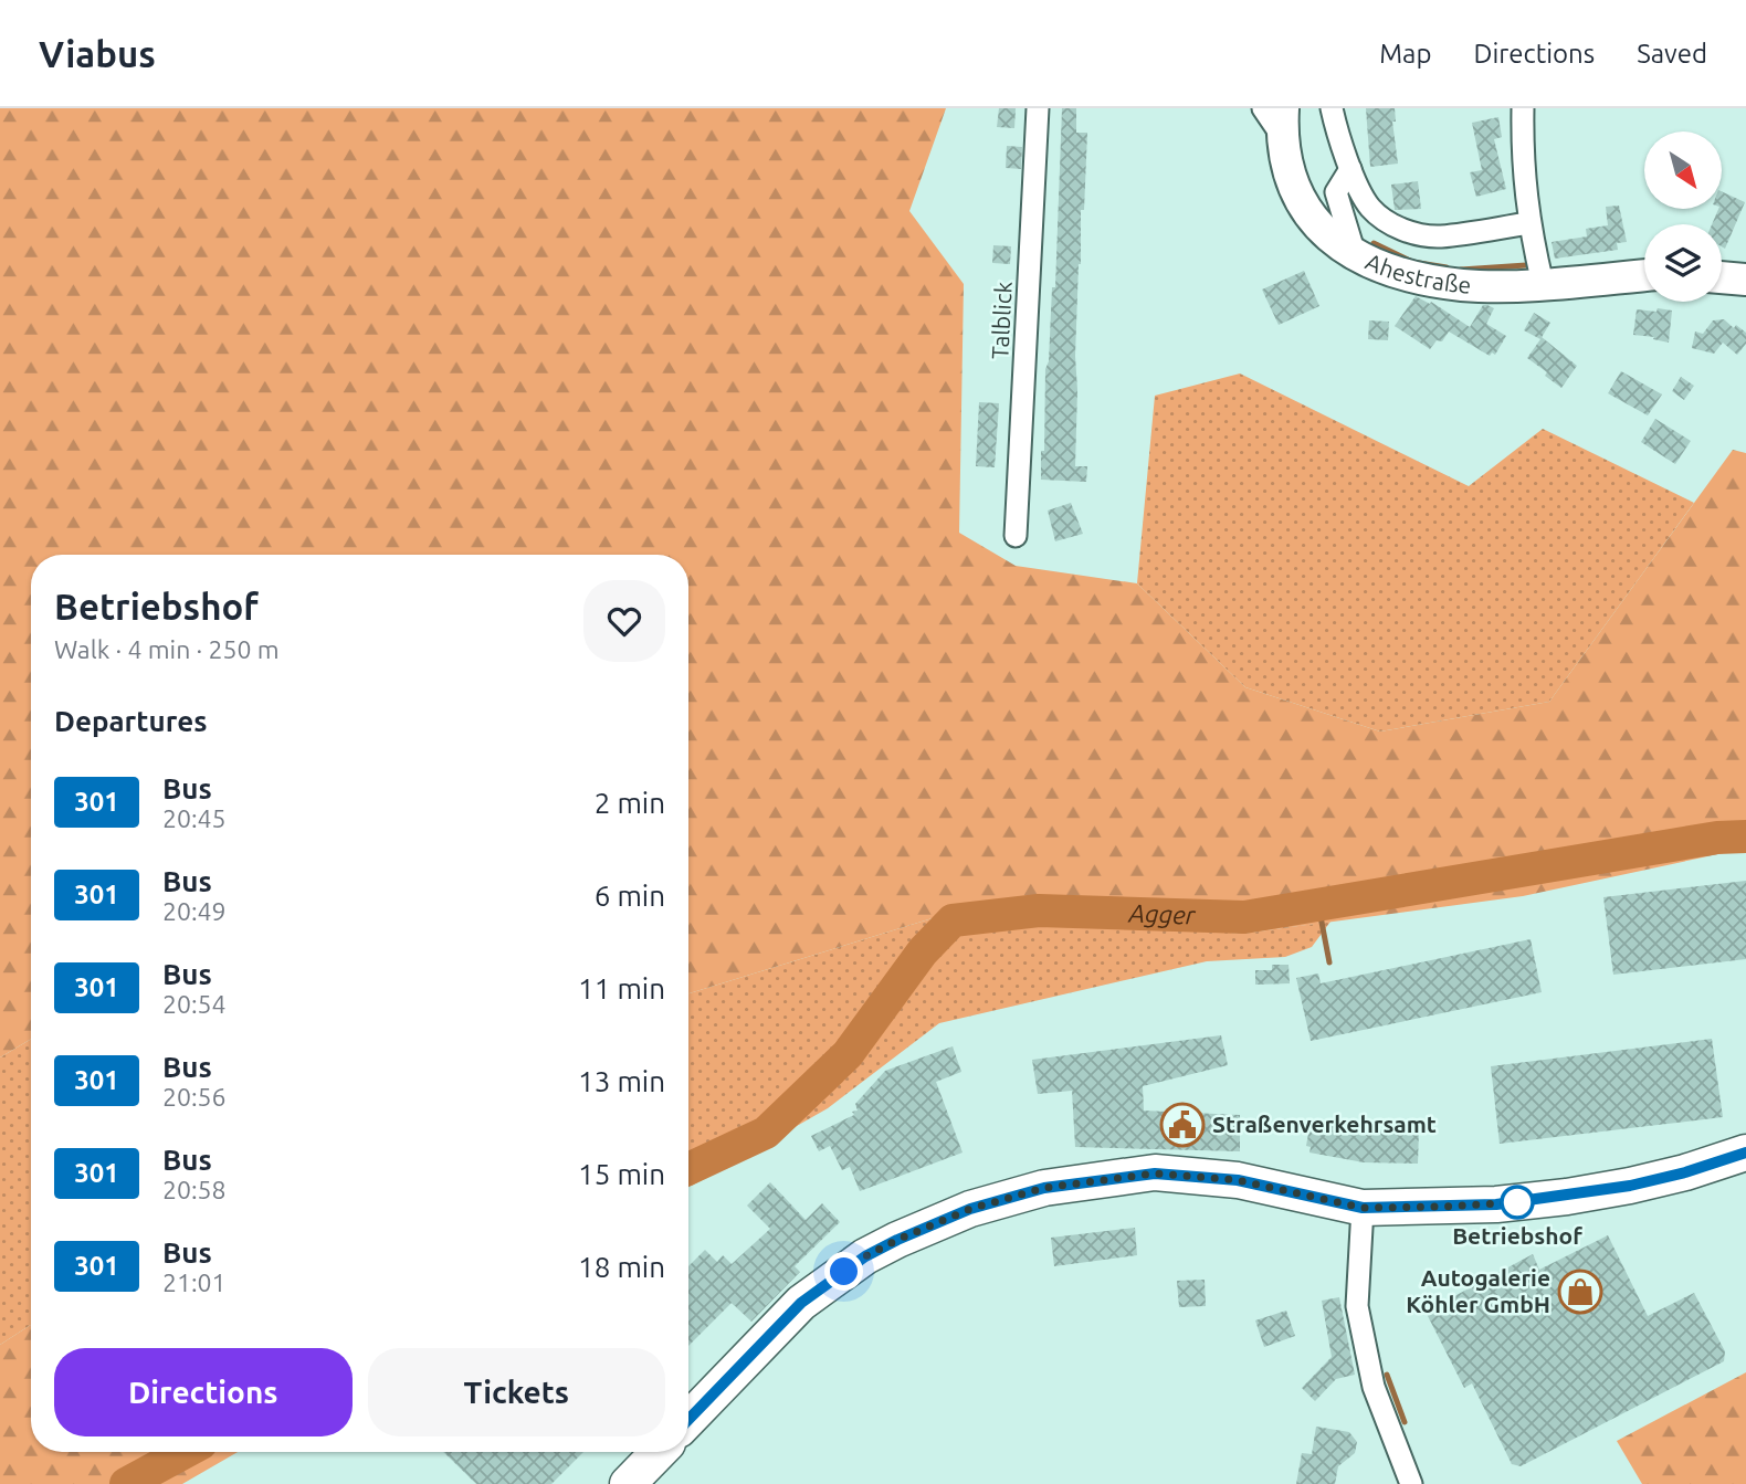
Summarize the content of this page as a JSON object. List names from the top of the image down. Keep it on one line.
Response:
{"streets":{"main road":["Ahestraße"],"street":["Talblick"]},"water":["Agger"],"places":{"public building":["Straßenverkehrsamt"],"other":["Betriebshof"],"shop":["Autogalerie Köhler GmbH"]},"lines":["bus line 301"],"north":"bottom right","page":{"header":"Viabus","nav":["Map","Directions","Saved"],"heading":[["Betriebshof","Walk · 4 min · 250 m"],"Departures"],"list":[{"mark":"301","name":"Bus","note":"20:45","value":"2 min"},{"mark":"301","name":"Bus","note":"20:49","value":"6 min"},{"mark":"301","name":"Bus","note":"20:54","value":"11 min"},{"mark":"301","name":"Bus","note":"20:56","value":"13 min"},{"mark":"301","name":"Bus","note":"20:58","value":"15 min"},{"mark":"301","name":"Bus","note":"21:01","value":"18 min"}],"buttons":["Directions","Tickets"]}}
